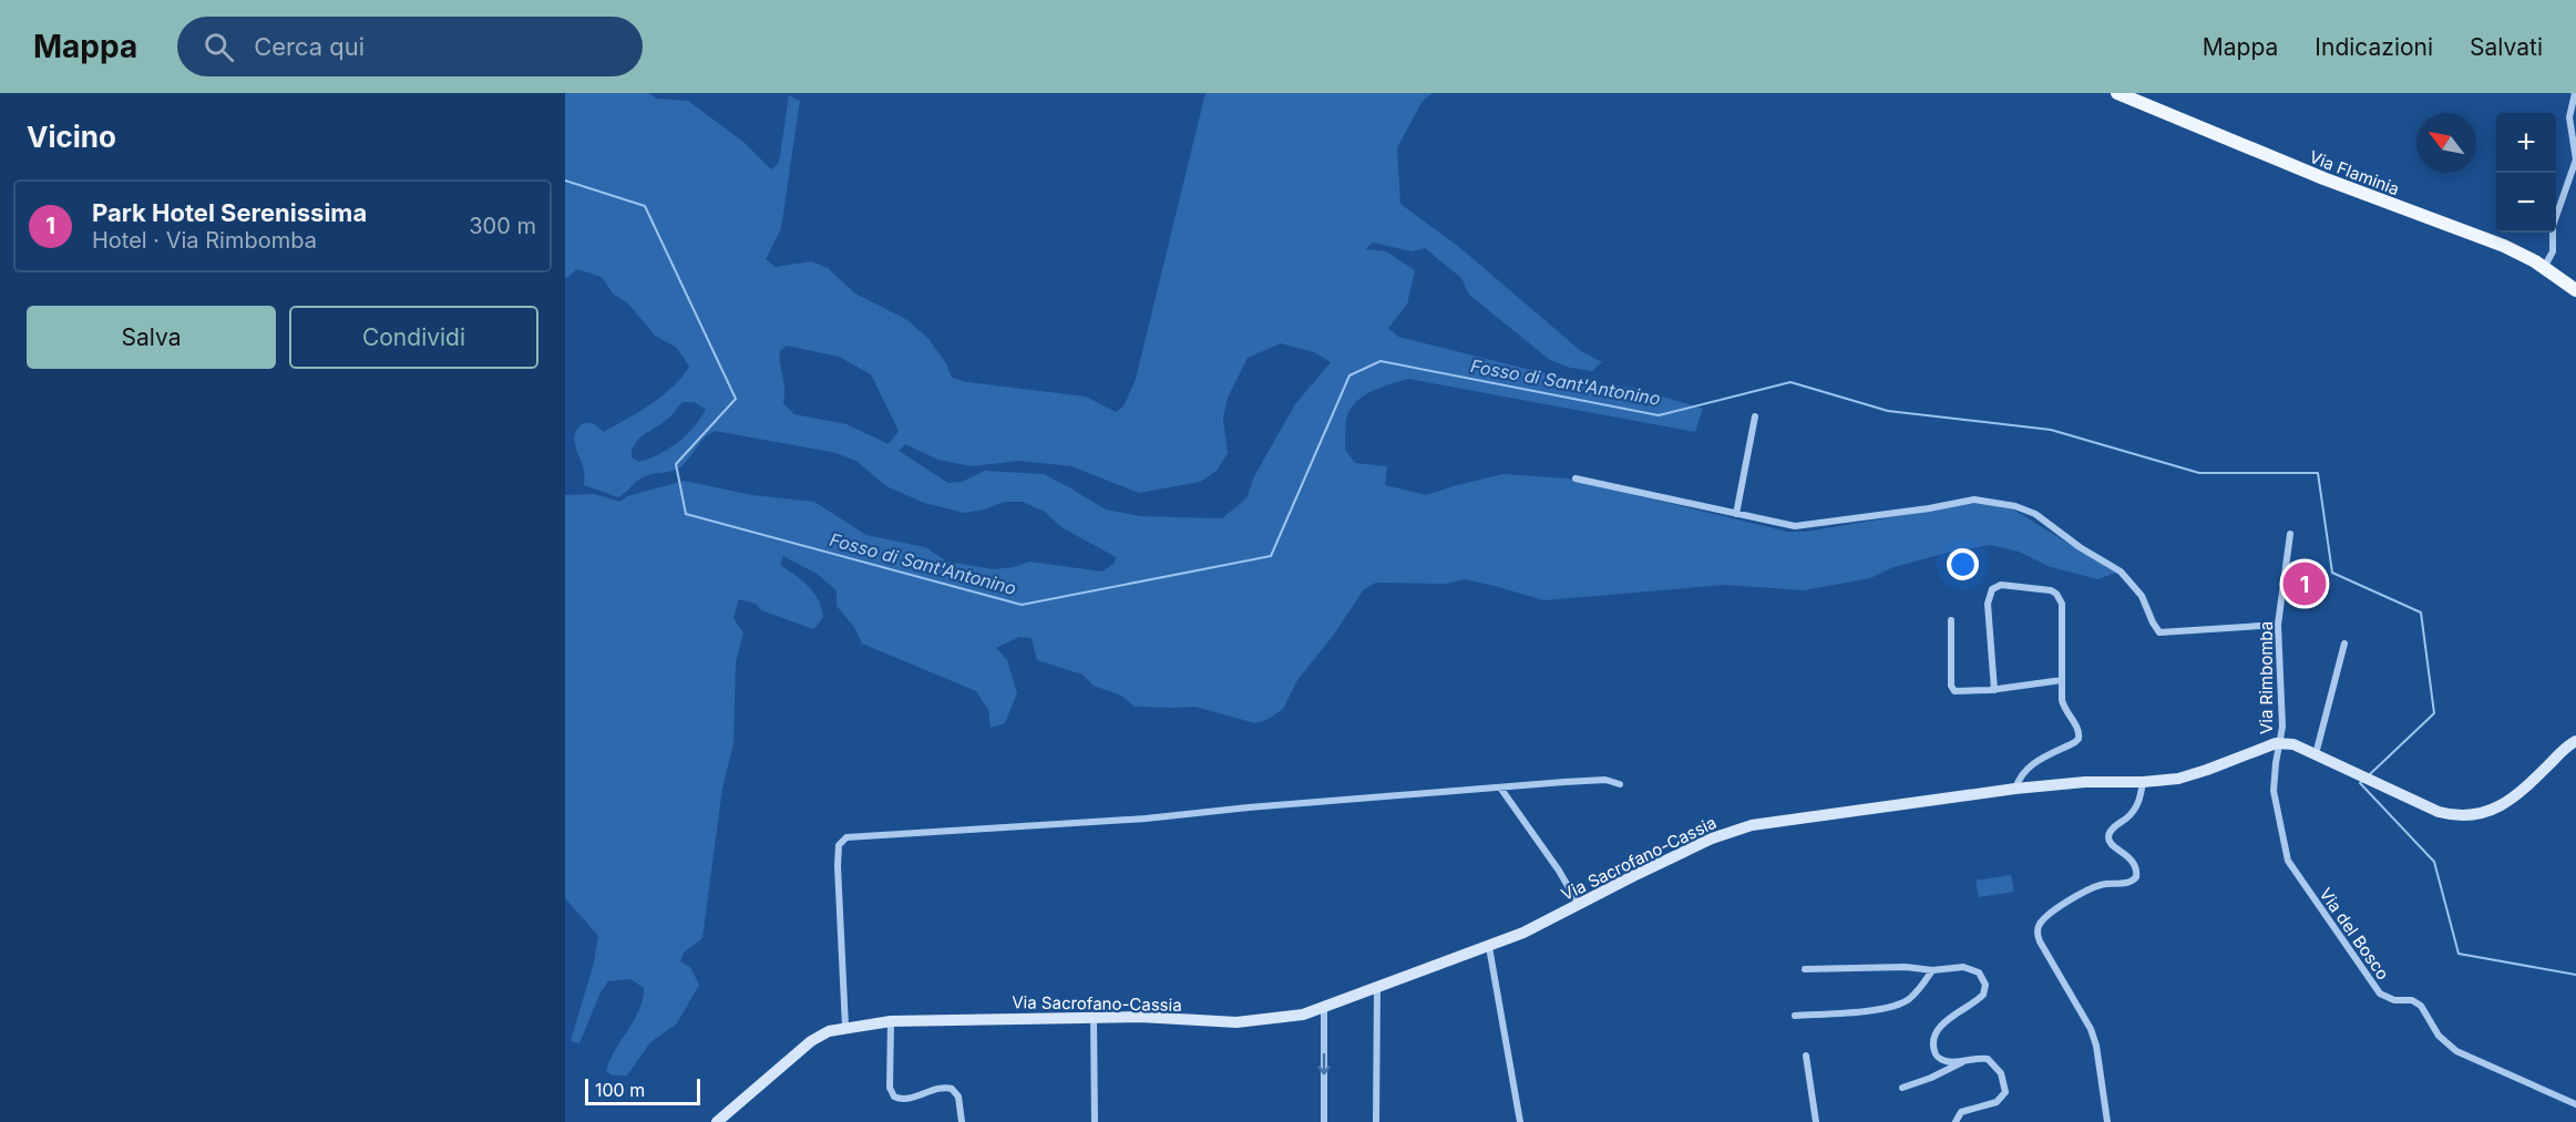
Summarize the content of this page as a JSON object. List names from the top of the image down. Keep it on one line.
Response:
{"streets":{"main road":["Via Flaminia"],"street":["Via Rimbomba","Via Sacrofano-Cassia","Via del Bosco"]},"crossings":[["Via Rimbomba","Via Sacrofano-Cassia"],["Via Rimbomba","Via del Bosco"],["Via Sacrofano-Cassia","Via del Bosco"]],"water":["Fosso di Sant'Antonino"],"scale_bar":"100 m","north":"top left","page":{"header":"Mappa","search":"Cerca qui","nav":["Mappa","Indicazioni","Salvati"],"heading":"Vicino","map_buttons":["+","−"],"list":[{"mark":"1","name":"Park Hotel Serenissima","note":"Hotel · Via Rimbomba","value":"300 m"}],"buttons":["Salva","Condividi"],"pins":"1","scale":"100 m"}}
